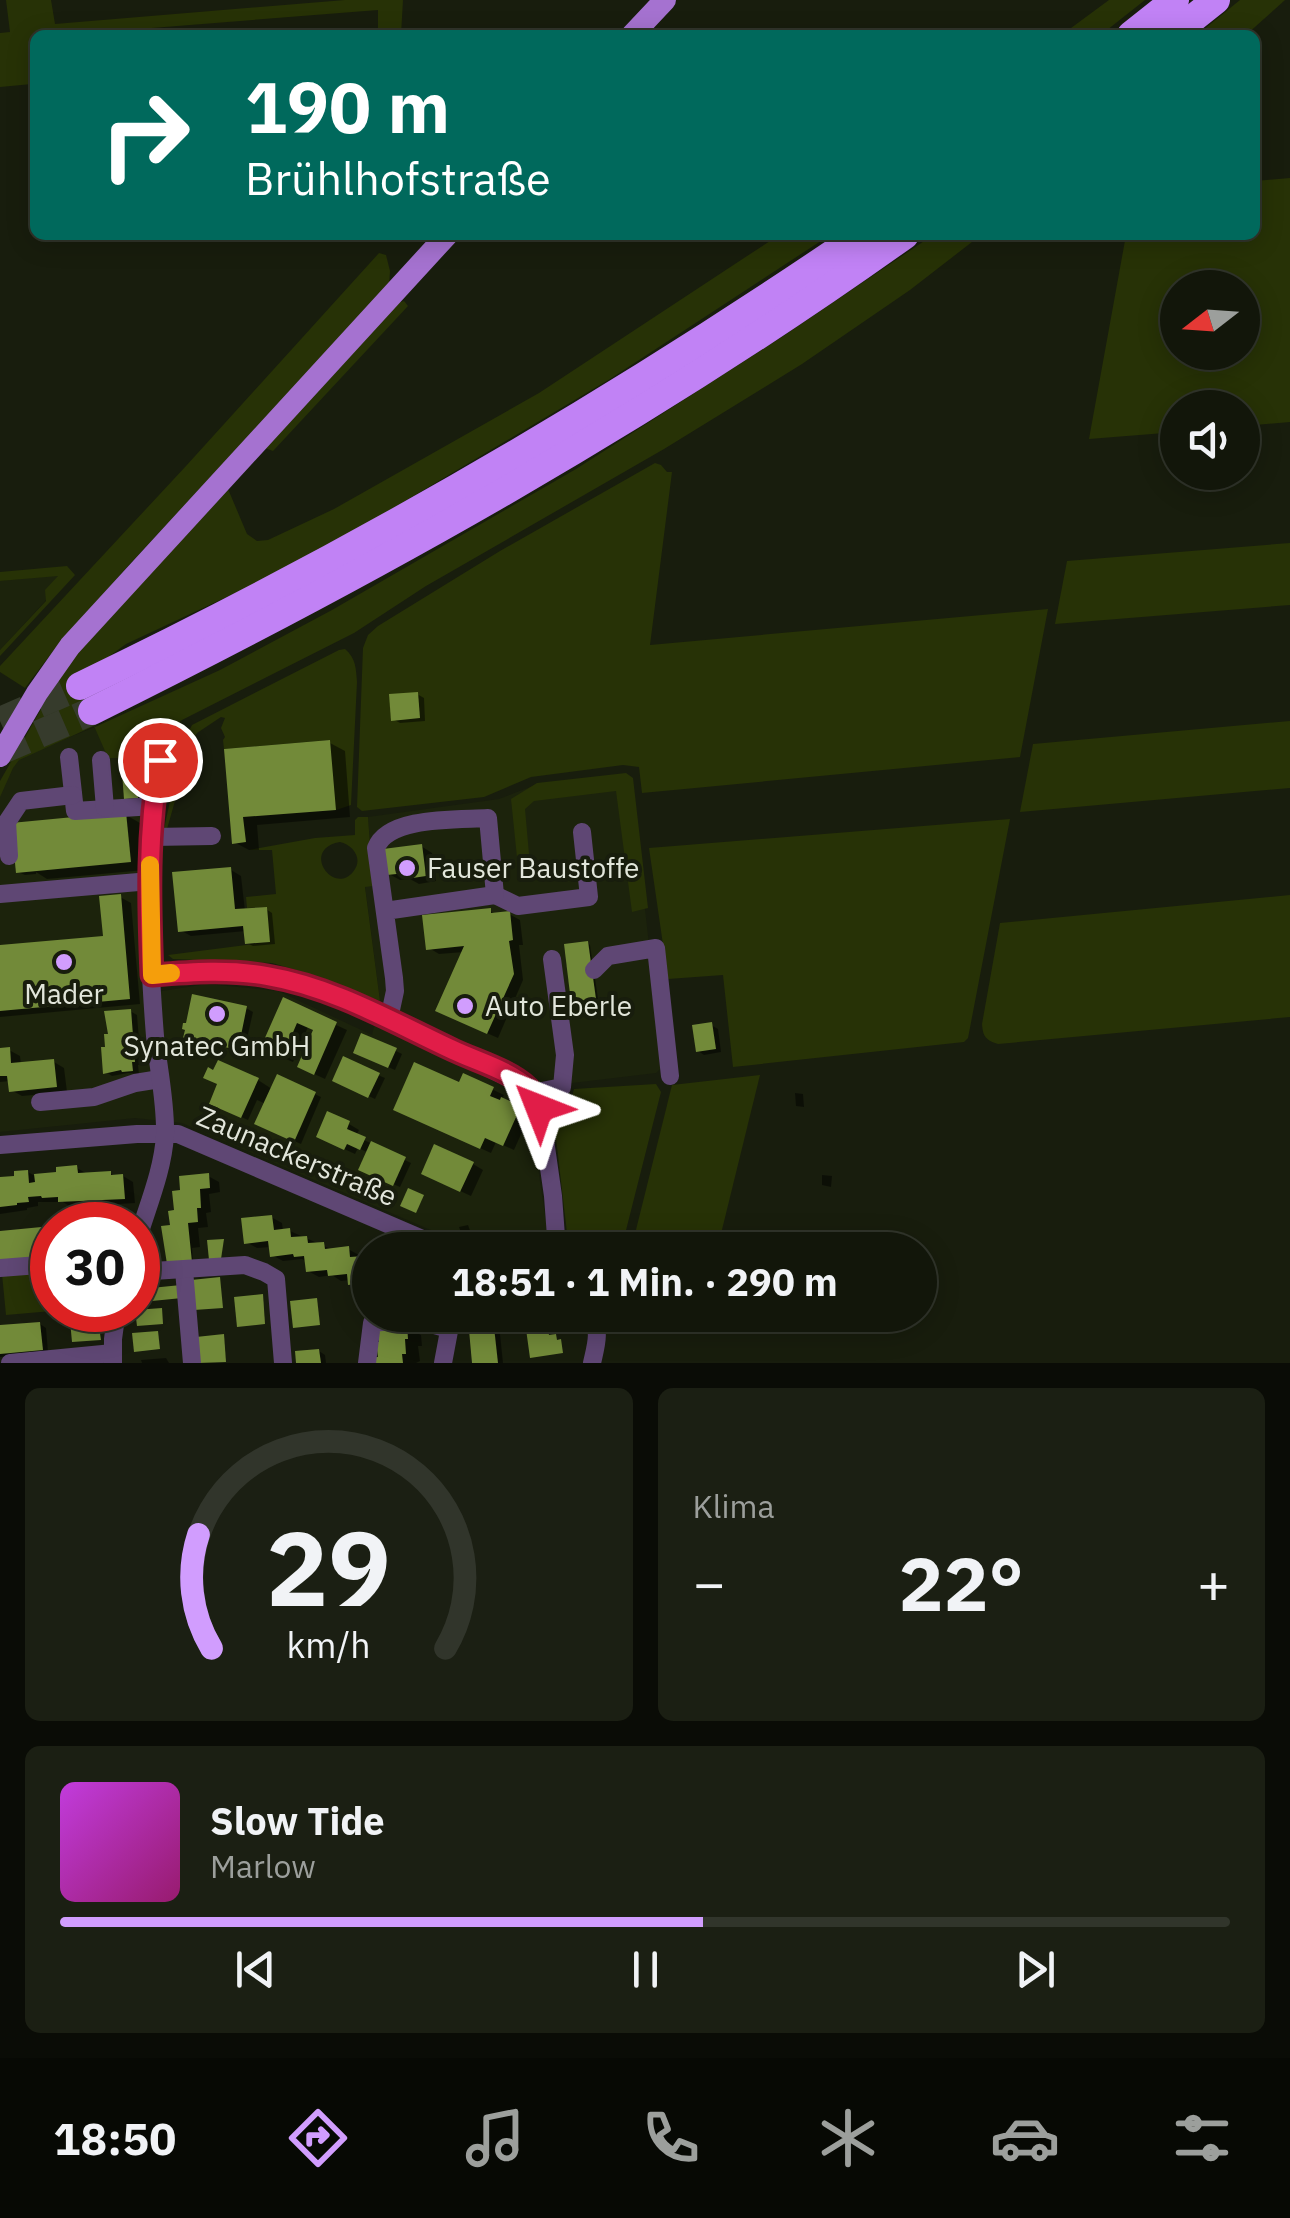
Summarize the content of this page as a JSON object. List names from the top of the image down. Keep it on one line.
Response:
{"streets":{"street":["Zaunackerstraße"]},"places":["Fauser Baustoffe","Mader","Auto Eberle","Synatec GmbH"],"north":"left","page":{"turn":["190 m","Brühlhofstraße"],"limit":"30","trip":"18:51 · 1 Min. · 290 m","tile":"Klima","heat":["−","22°","+"],"song":["Slow Tide","Marlow"],"tabs":"18:50","gauge":["29","km/h"]}}
